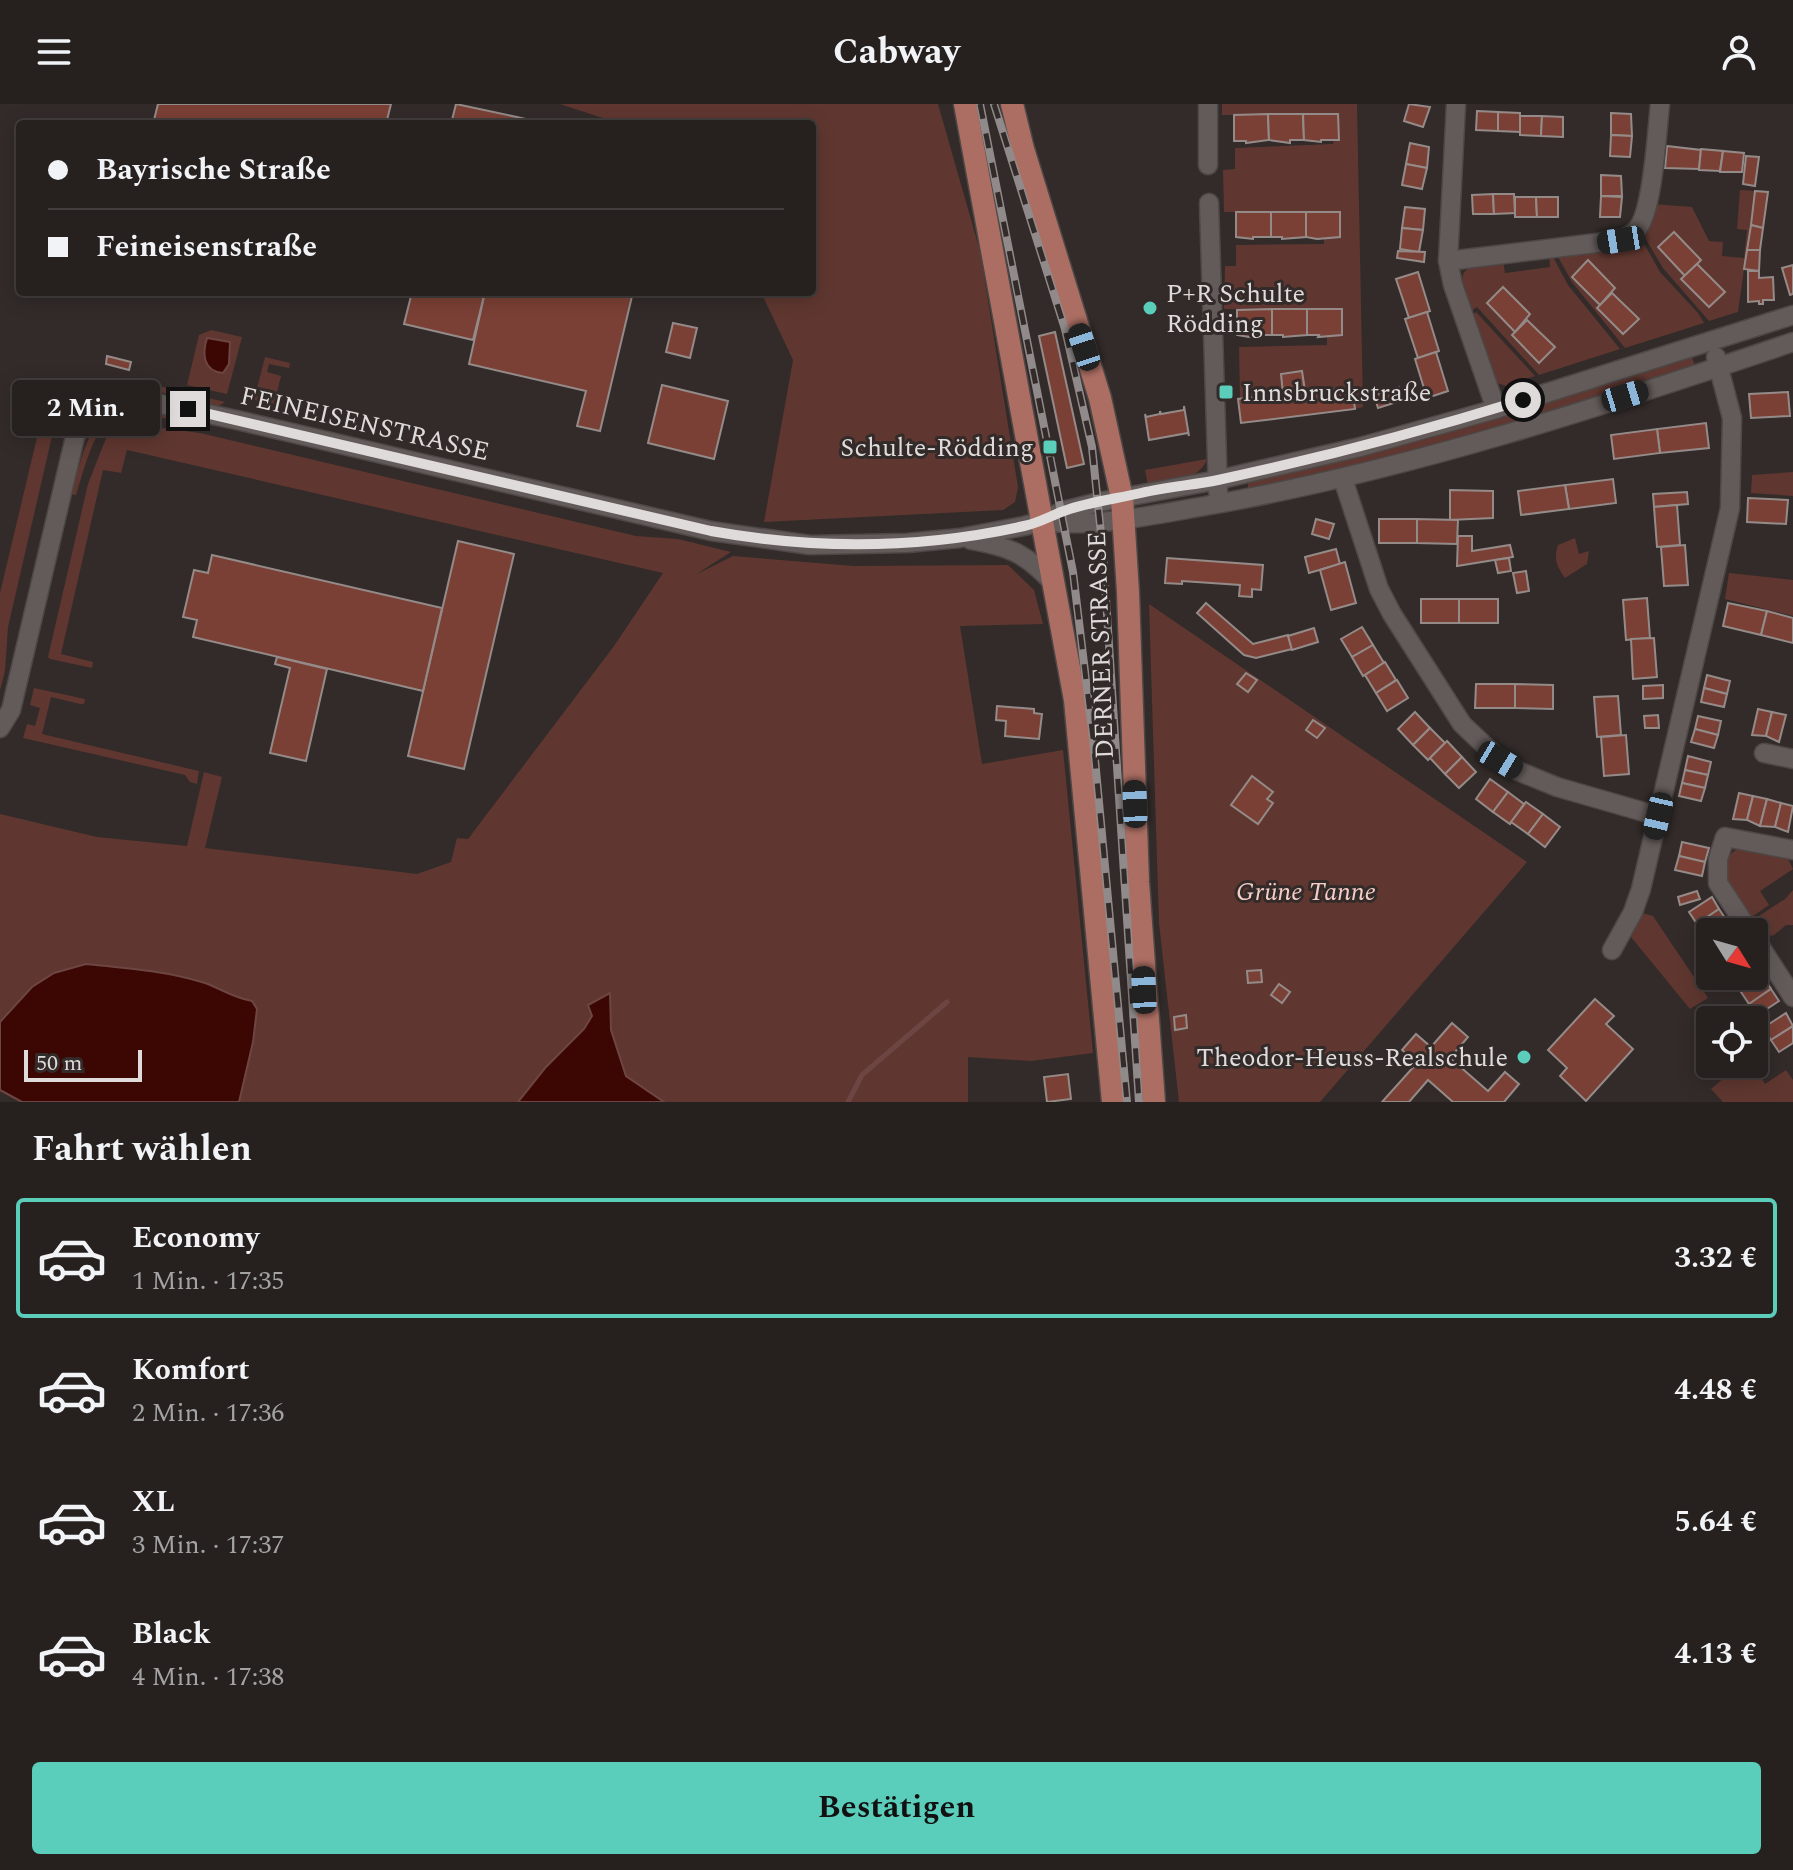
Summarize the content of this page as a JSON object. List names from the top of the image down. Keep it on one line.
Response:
{"streets":{"main road":["DERNER STRASSE"],"street":["FEINEISENSTRASSE"]},"crossings":[["FEINEISENSTRASSE","DERNER STRASSE"]],"parks":["Grüne Tanne"],"places":{"other":["P+R Schulte Rödding","Theodor-Heuss-Realschule"],"transit":["Innsbruckstraße","Schulte-Rödding"]},"scale_bar":"50 m","north":"bottom right","page":{"header":"Cabway","banner":["Bayrische Straße","Feineisenstraße"],"bubble":"2 Min.","scale":"50 m","heading":"Fahrt wählen","list":[{"name":"Economy","note":"1 Min. · 17:35","value":"3.32 €"},{"name":"Komfort","note":"2 Min. · 17:36","value":"4.48 €"},{"name":"XL","note":"3 Min. · 17:37","value":"5.64 €"},{"name":"Black","note":"4 Min. · 17:38","value":"4.13 €"}],"buttons":"Bestätigen"}}
